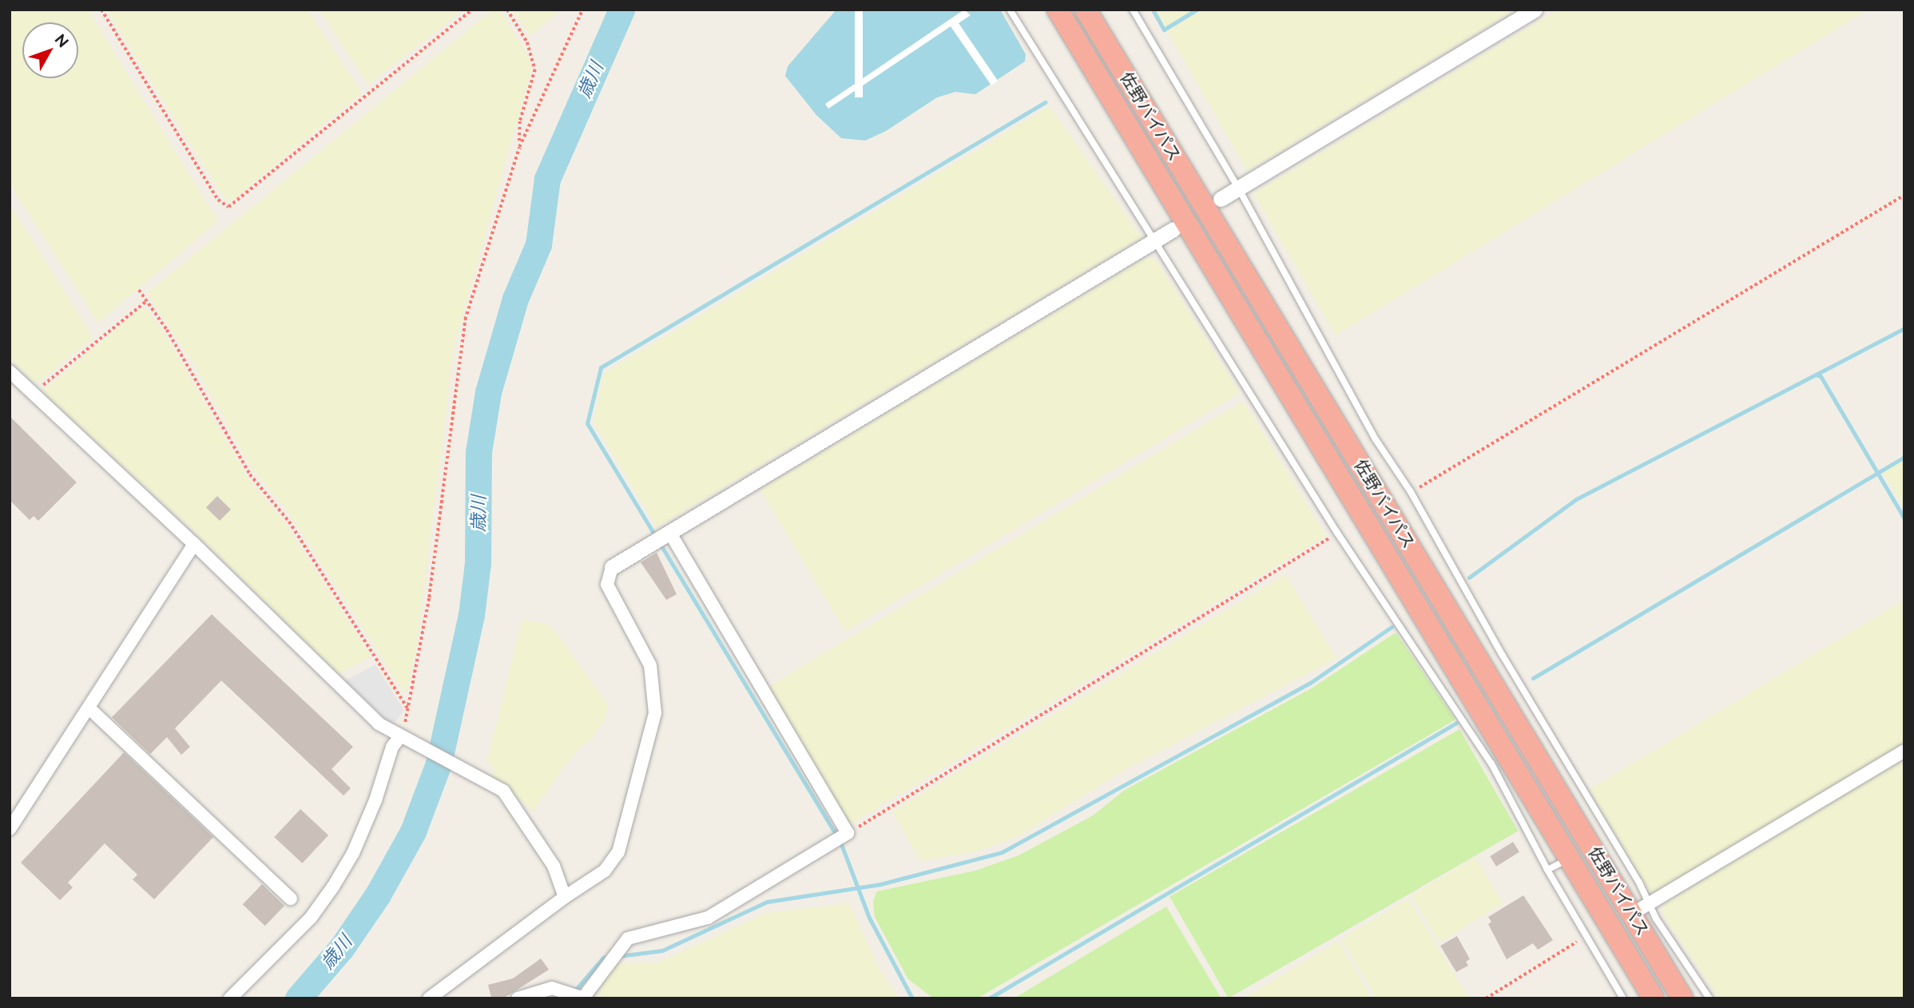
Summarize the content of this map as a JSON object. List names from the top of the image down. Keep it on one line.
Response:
{"streets":{"highway":["佐野バイパス"]},"water":["歳川"],"north":"top right"}
